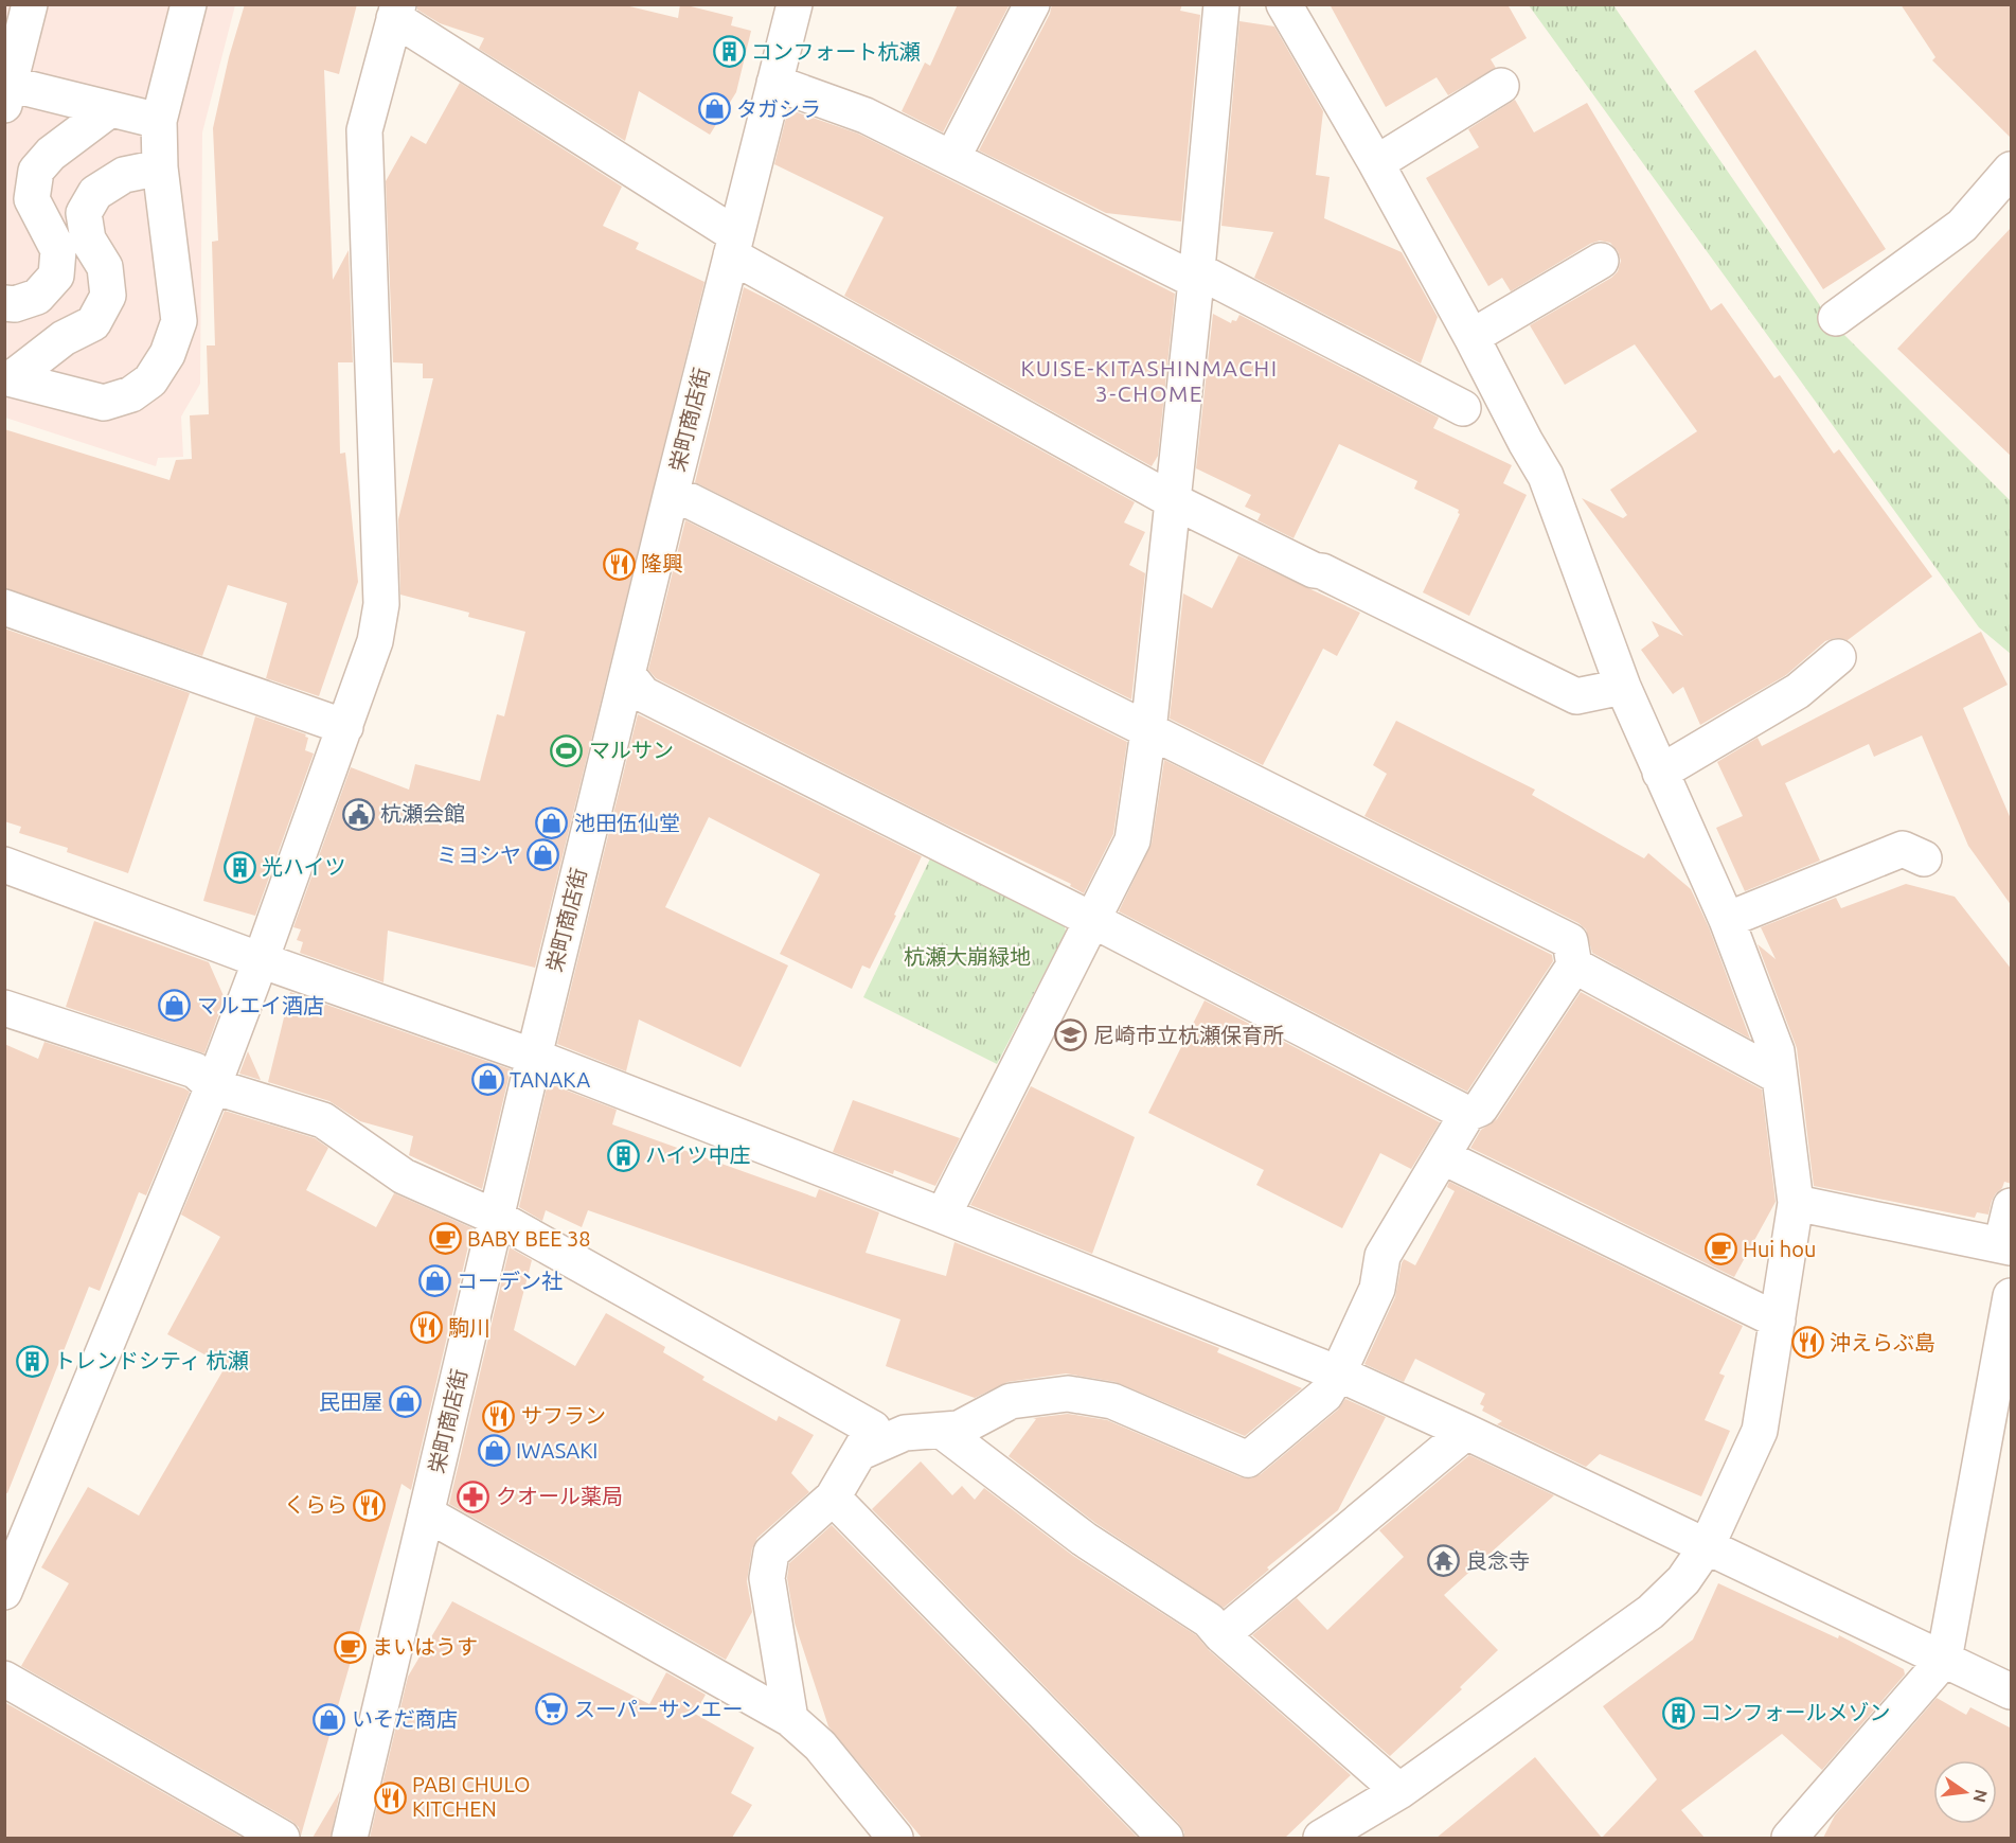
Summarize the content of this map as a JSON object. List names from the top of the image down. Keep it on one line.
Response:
{"streets":{"street":["栄町商店街"]},"districts":["KUISE-KITASHINMACHI 3-CHOME"],"parks":["杭瀬大崩緑地"],"places":{"building":["コンフォート杭瀬","光ハイツ","ハイツ中庄","トレンドシティ 杭瀬","コンフォールメゾン"],"shop":["タガシラ","池田伍仙堂","ミヨシヤ","マルエイ酒店","TANAKA","コーデン社","民田屋","IWASAKI","いそだ商店"],"restaurant":["隆興","駒川","沖えらぶ島","サフラン","くらら","PABI CHULO KITCHEN"],"sports":["マルサン"],"public building":["杭瀬会館"],"school or university":["尼崎市立杭瀬保育所"],"cafe":["BABY BEE 38","Hui hou","まいはうす"],"pharmacy":["クオール薬局"],"temple":["良念寺"],"supermarket":["スーパーサンエー"]},"north":"right"}
